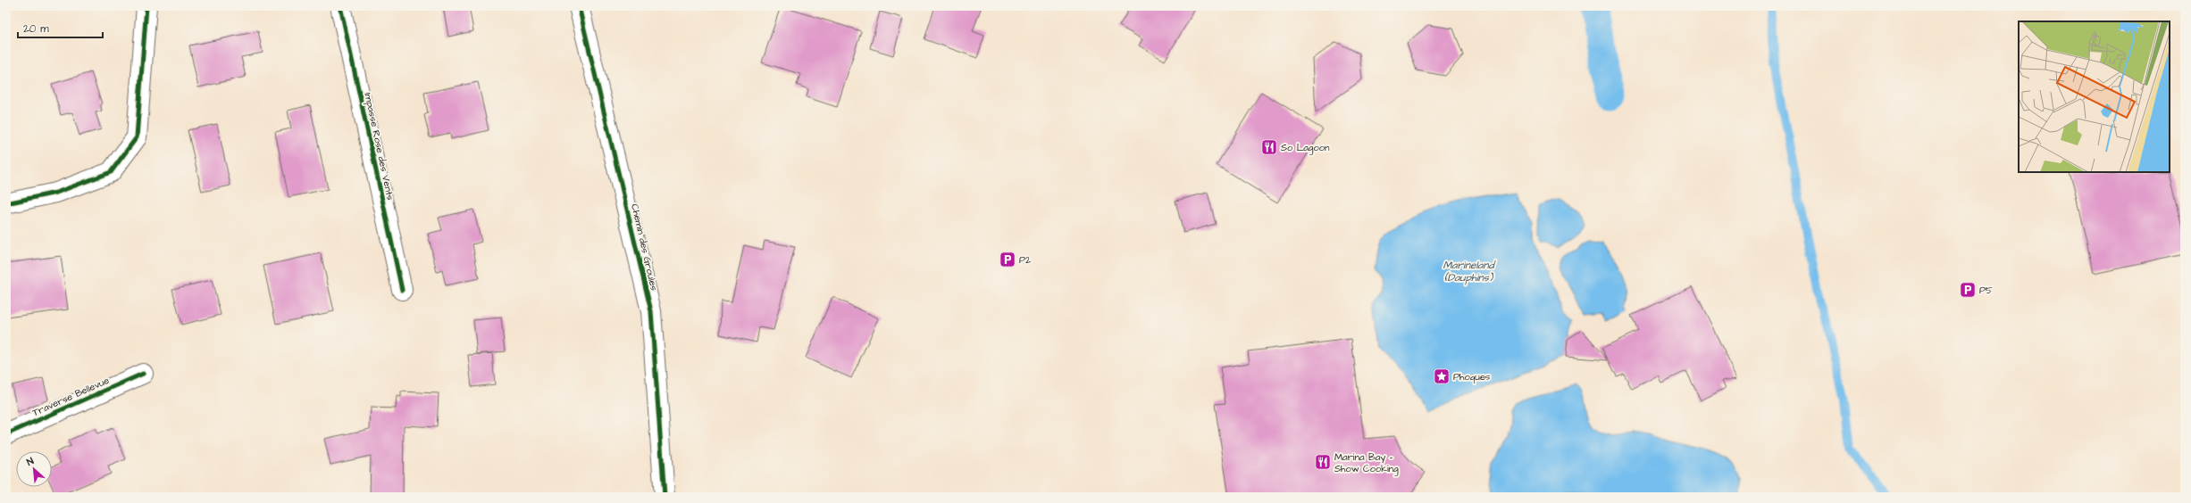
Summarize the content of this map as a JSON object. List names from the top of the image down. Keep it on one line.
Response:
{"streets":{"street":["Impasse Rose des Vents","Chemin des Groules","Traverse Bellevue"]},"water":["Marineland (Dauphins)"],"places":{"restaurant":["So Lagoon","Marina Bay - Show Cooking"],"parking":["P2","P5"],"place":["Phoques"]},"scale_bar":"20 m","north":"top left"}
